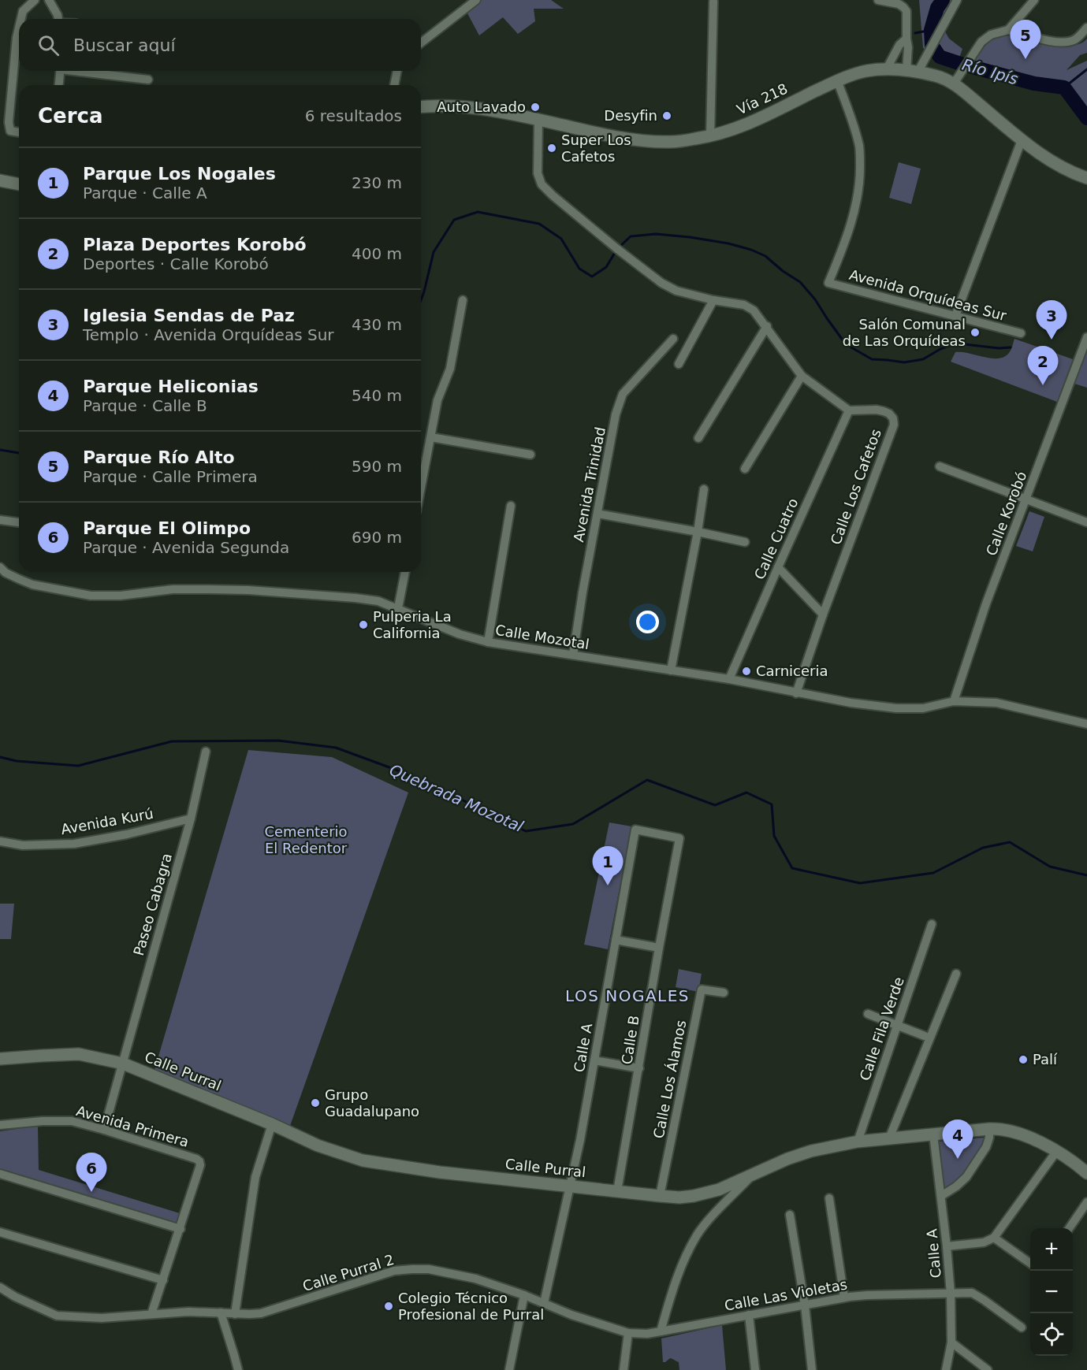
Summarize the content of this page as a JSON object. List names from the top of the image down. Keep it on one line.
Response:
{"streets":{"street":["Vía 218","Avenida Orquídeas Sur","Avenida Trinidad","Calle Los Cafetos","Calle Korobó","Calle Cuatro","Calle Mozotal","Avenida Kurú","Paseo Cabagra","Calle Fila Verde","Calle B","Calle A","Calle Purral","Calle Los Álamos","Avenida Primera","Calle Purral 2","Calle Las Violetas"]},"crossings":[["Vía 218","Avenida Orquídeas Sur"],["Avenida Trinidad","Calle Mozotal"],["Calle Los Cafetos","Calle Cuatro"],["Calle Los Cafetos","Calle Mozotal"],["Calle Korobó","Calle Mozotal"],["Calle Cuatro","Calle Mozotal"],["Avenida Kurú","Paseo Cabagra"],["Paseo Cabagra","Calle Purral"],["Paseo Cabagra","Avenida Primera"],["Calle Fila Verde","Calle Purral"],["Calle B","Calle A"],["Calle B","Calle Purral"],["Calle A","Calle Purral"],["Calle A","Calle Purral 2"],["Calle A","Calle Las Violetas"],["Calle Purral","Calle Los Álamos"],["Calle Purral 2","Calle Las Violetas"]],"districts":["LOS NOGALES"],"water":["Río Ipís","Quebrada Mozotal"],"parks":["Cementerio El Redentor"],"places":["Auto Lavado","Desyfin","Super Los Cafetos","Salón Comunal de Las Orquídeas","Pulperia La California","Carniceria","Palí","Grupo Guadalupano","Colegio Técnico Profesional de Purral"],"page":{"search":"Buscar aquí","pins":["5","3","2","1","4","6"],"heading":["Cerca","6 resultados"],"list":[{"mark":"1","name":"Parque Los Nogales","note":"Parque · Calle A","value":"230 m"},{"mark":"2","name":"Plaza Deportes Korobó","note":"Deportes · Calle Korobó","value":"400 m"},{"mark":"3","name":"Iglesia Sendas de Paz","note":"Templo · Avenida Orquídeas Sur","value":"430 m"},{"mark":"4","name":"Parque Heliconias","note":"Parque · Calle B","value":"540 m"},{"mark":"5","name":"Parque Río Alto","note":"Parque · Calle Primera","value":"590 m"},{"mark":"6","name":"Parque El Olimpo","note":"Parque · Avenida Segunda","value":"690 m"}],"map_buttons":["+","−"]}}
